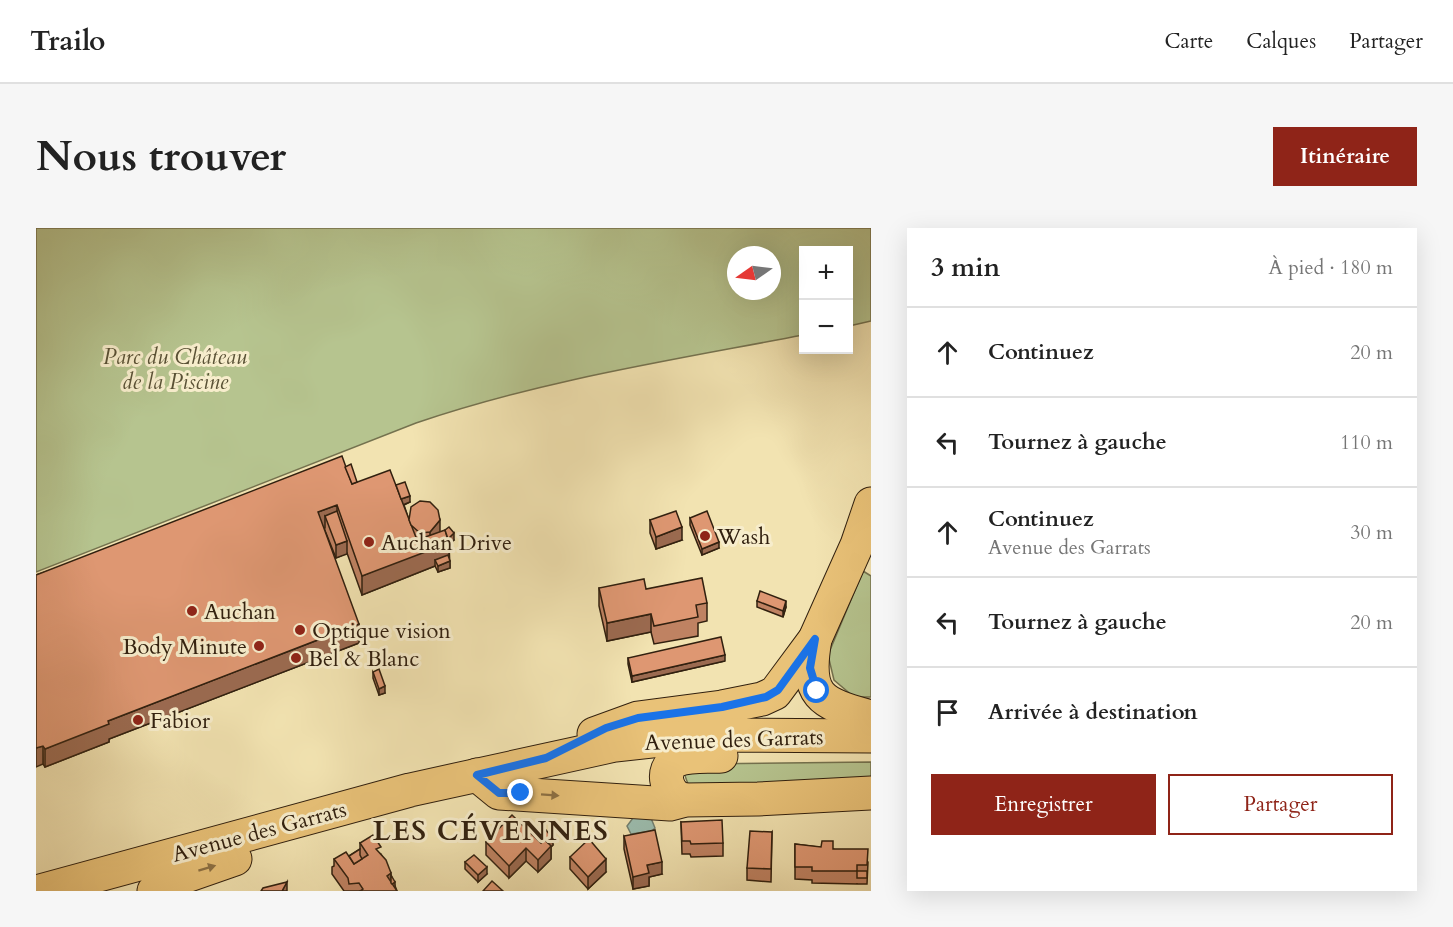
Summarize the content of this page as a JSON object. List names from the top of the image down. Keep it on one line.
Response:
{"streets":{"main road":["Avenue des Garrats"]},"districts":["LES CÉVENNES"],"parks":["Parc du Château de la Piscine"],"places":["Wash","Auchan Drive","Auchan","Optique vision","Body Minute","Bel & Blanc","Fabior"],"north":"left","page":{"header":"Trailo","nav":["Carte","Calques","Partager"],"buttons":["Itinéraire",["Enregistrer","Partager"]],"title":"Nous trouver","heading":["3 min","À pied · 180 m"],"map_buttons":["+","−"],"list":[["Continuez","20 m"],["Tournez à gauche","110 m"],["Continuez","Avenue des Garrats","30 m"],["Tournez à gauche","20 m"],"Arrivée à destination"]}}
